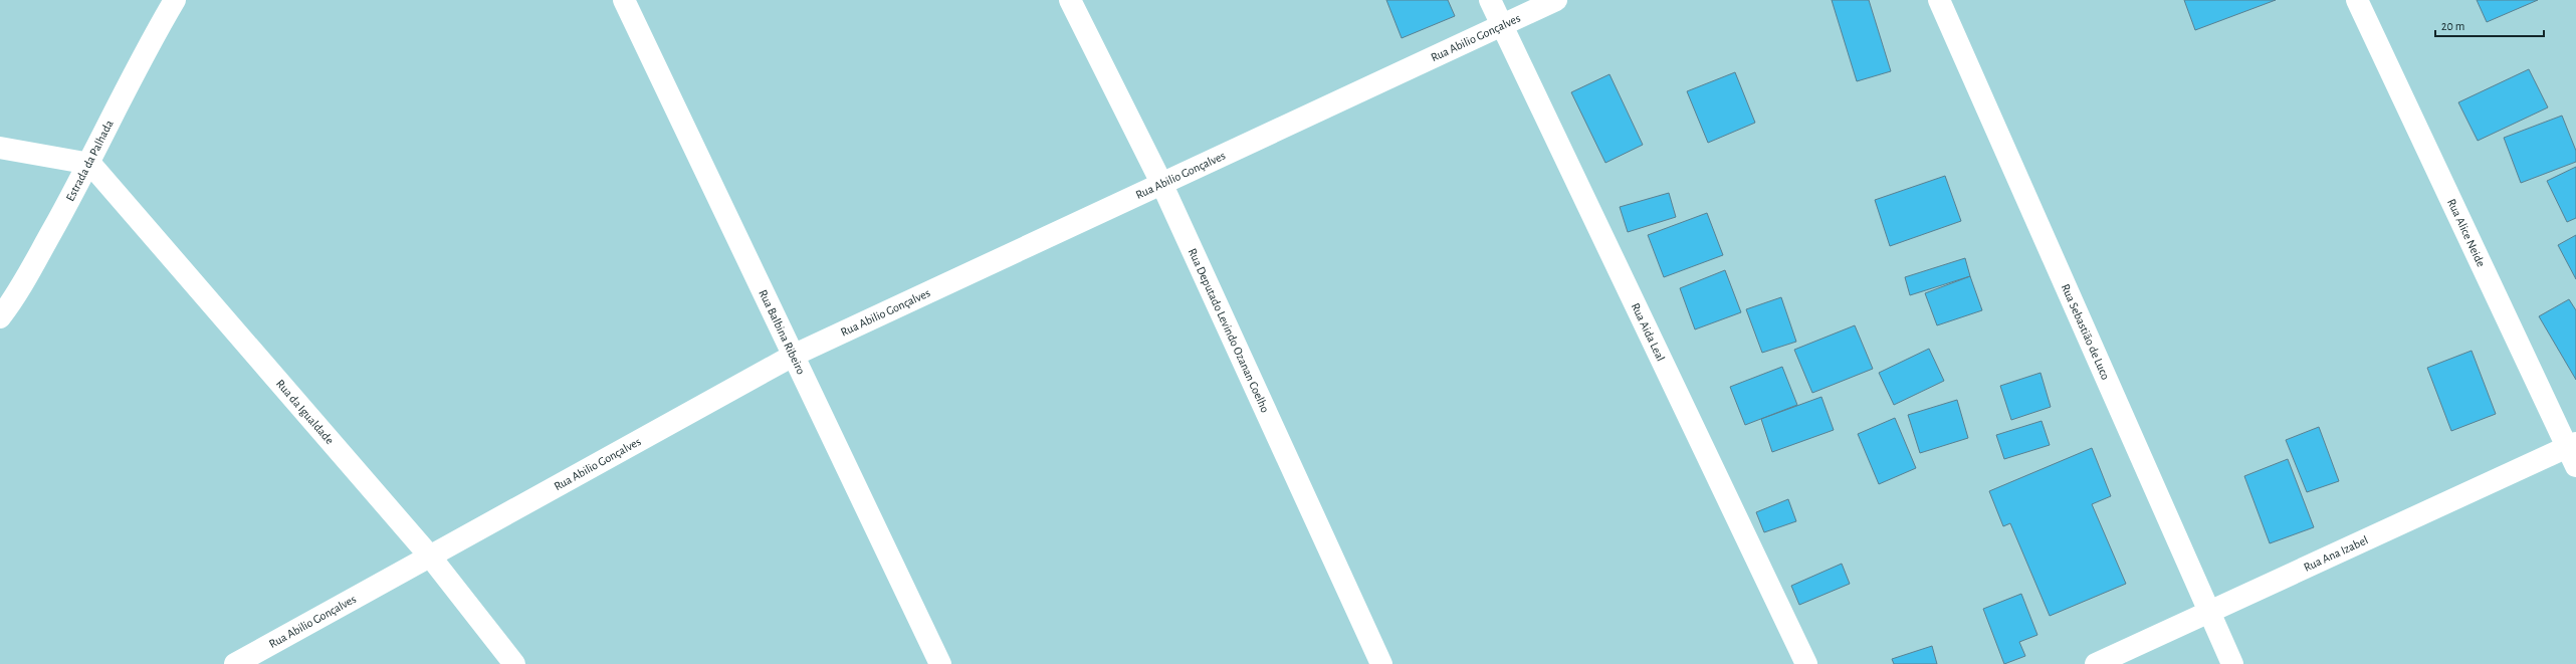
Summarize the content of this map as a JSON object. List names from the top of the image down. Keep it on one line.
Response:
{"streets":{"street":["Rua Abilio Gonçalves","Estrada da Palhada","Rua Alice Neide","Rua Deputado Levindo Ozanan Coelho","Rua Balbina Ribeiro","Rua Aida Leal","Rua Sebastião de Luco","Rua da Igualdade","Rua Ana Izabel"]},"crossings":[["Rua Abilio Gonçalves","Rua Deputado Levindo Ozanan Coelho"],["Rua Abilio Gonçalves","Rua Balbina Ribeiro"],["Rua Abilio Gonçalves","Rua Aida Leal"],["Rua Abilio Gonçalves","Rua da Igualdade"],["Estrada da Palhada","Rua da Igualdade"],["Rua Alice Neide","Rua Ana Izabel"],["Rua Sebastião de Luco","Rua Ana Izabel"]],"scale_bar":"20 m"}
